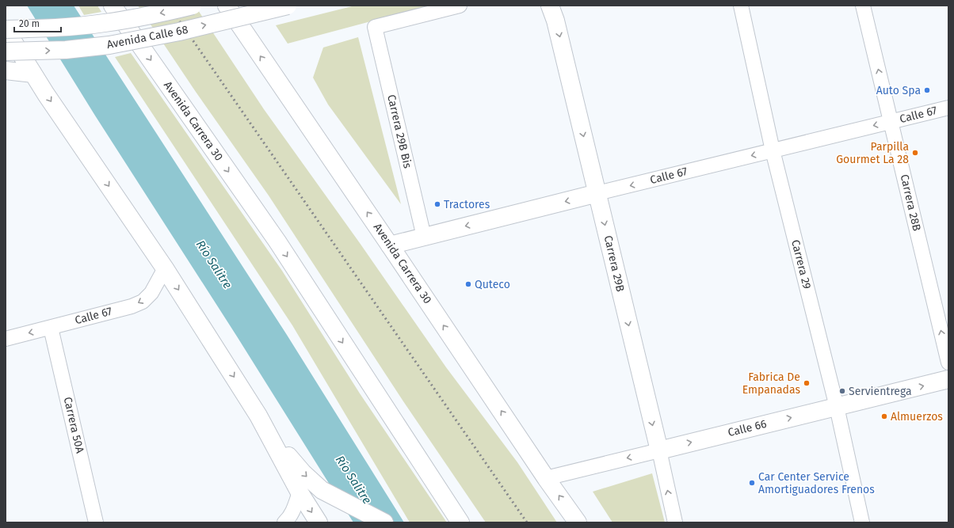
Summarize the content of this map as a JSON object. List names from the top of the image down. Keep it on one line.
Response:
{"streets":{"main road":["Avenida Calle 68","Calle 67","Avenida Carrera 30","Carrera 29B","Calle 66"],"street":["Carrera 29B Bis","Carrera 28B","Carrera 29","Carrera 50A"]},"crossings":[["Calle 67","Avenida Carrera 30"],["Calle 67","Carrera 29B Bis"],["Calle 67","Carrera 28B"],["Calle 67","Carrera 29B"],["Calle 67","Carrera 29"],["Calle 67","Carrera 50A"],["Avenida Carrera 30","Calle 66"],["Carrera 29B","Calle 66"],["Carrera 29","Calle 66"]],"one_way":["Calle 67","Carrera 28B"],"water":["Río Salitre"],"places":["Auto Spa","Parpilla Gourmet La 28","Tractores","Quteco","Fabrica De Empanadas","Servientrega","Almuerzos","Car Center Service Amortiguadores Frenos"],"scale_bar":"20 m"}
